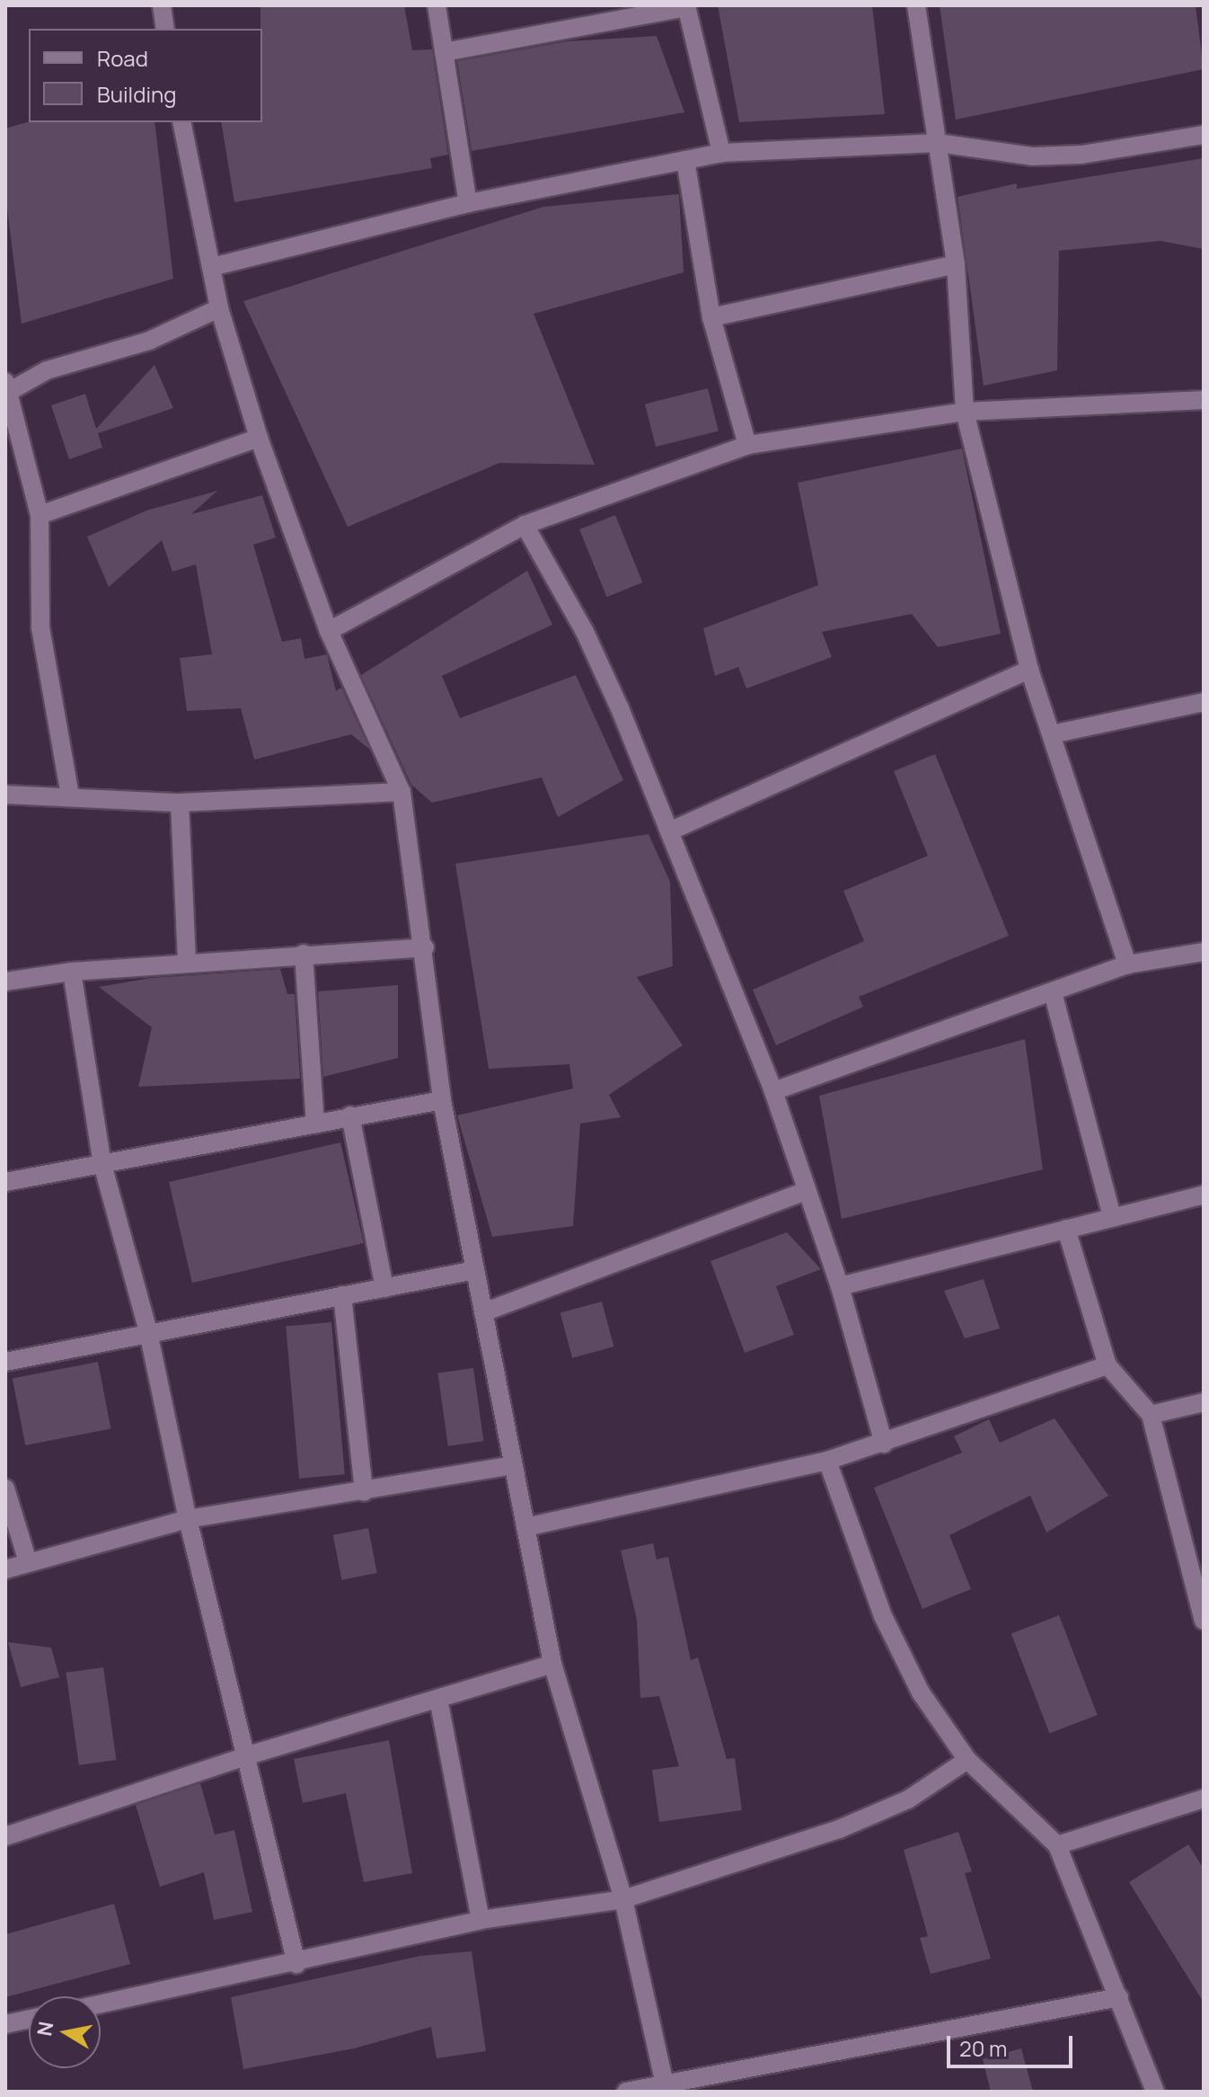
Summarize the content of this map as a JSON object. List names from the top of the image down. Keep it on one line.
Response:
{"legend":["Road","Building"],"scale_bar":"20 m","north":"left"}
